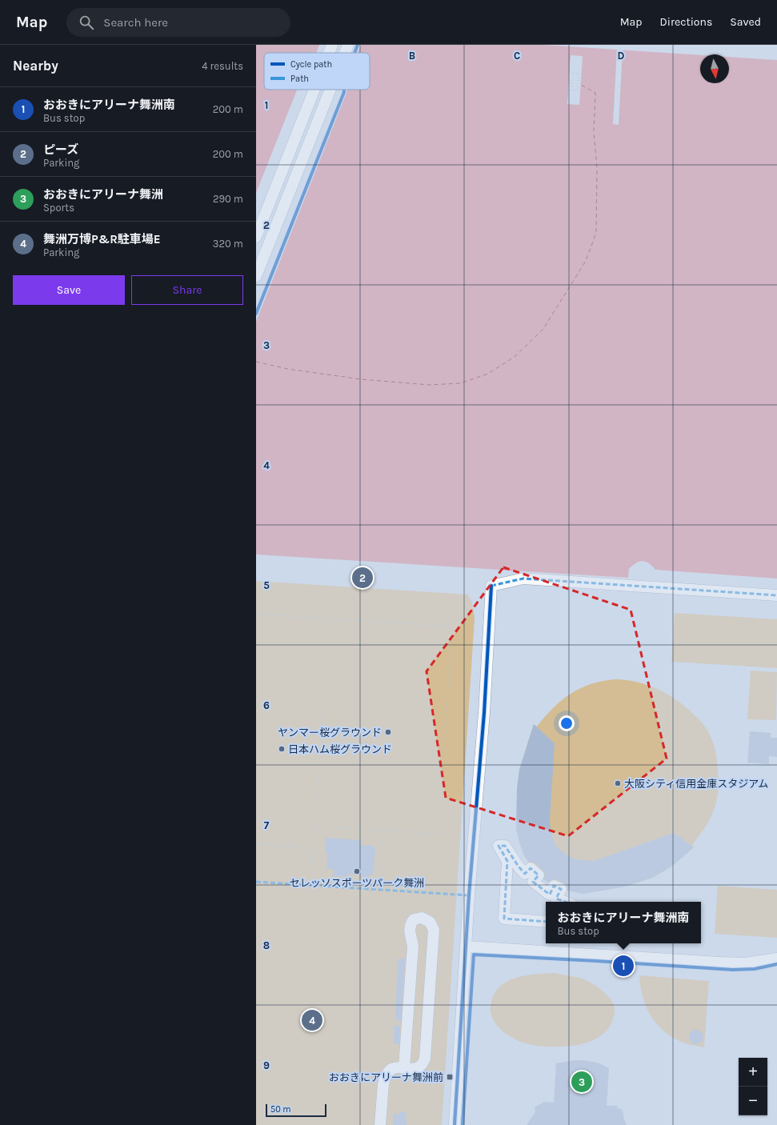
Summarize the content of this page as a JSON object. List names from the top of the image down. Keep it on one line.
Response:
{"places":{"other":["ヤンマー桜グラウンド","日本ハム桜グラウンド","大阪シティ信用金庫スタジアム","セレッソスポーツパーク舞洲"],"transit":["おおきにアリーナ舞洲前"]},"legend":["Cycle path","Path"],"scale_bar":"50 m","north":"bottom","page":{"header":"Map","search":"Search here","nav":["Map","Directions","Saved"],"heading":["Nearby","4 results"],"list":[{"mark":"1","name":"おおきにアリーナ舞洲南","note":"Bus stop","value":"200 m"},{"mark":"2","name":"ピーズ","note":"Parking","value":"200 m"},{"mark":"3","name":"おおきにアリーナ舞洲","note":"Sports","value":"290 m"},{"mark":"4","name":"舞洲万博P&R駐車場E","note":"Parking","value":"320 m"}],"buttons":["Save","Share"],"pins":["2","1","4","3"],"popup":["おおきにアリーナ舞洲南","Bus stop"],"map_buttons":["+","−"],"scale":"50 m"},"grid":{"columns":["B","C","D"],"rows":["1","2","3","4","5","6","7","8","9"]}}
